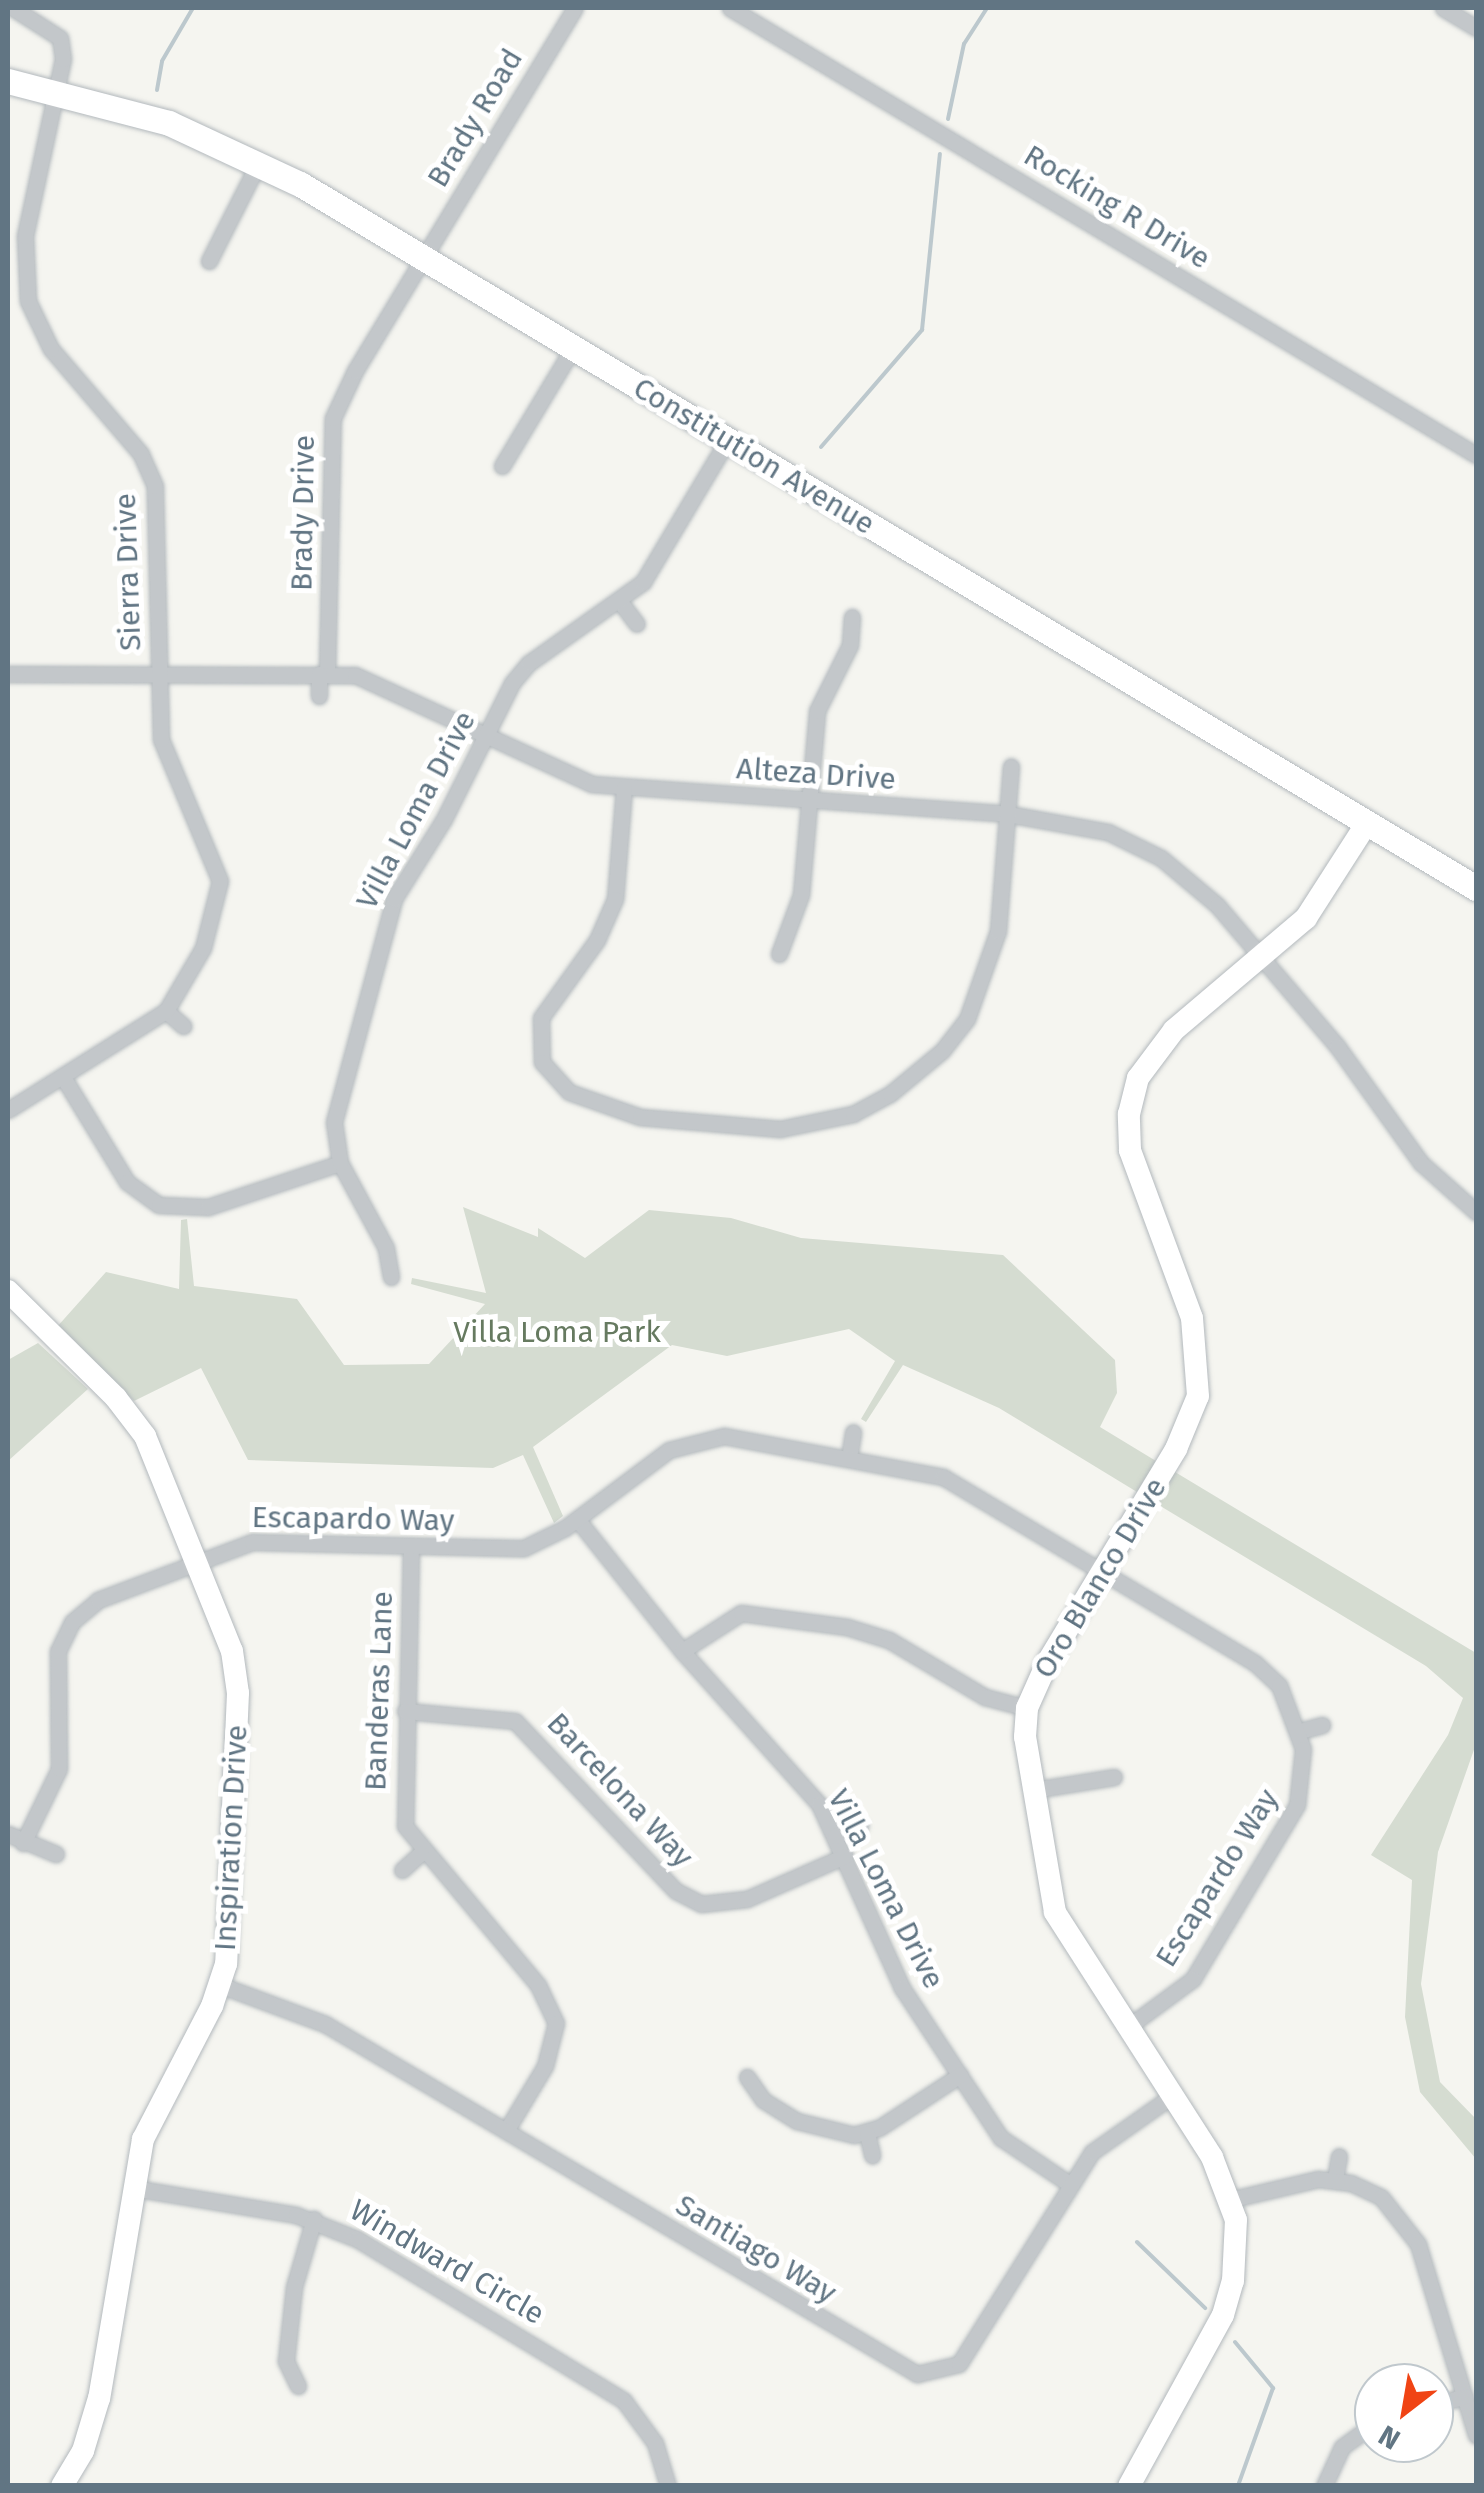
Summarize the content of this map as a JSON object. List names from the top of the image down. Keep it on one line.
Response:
{"streets":{"main road":["Constitution Avenue"],"street":["Brady Road","Rocking R Drive","Brady Drive","Sierra Drive","Alteza Drive","Villa Loma Drive","Escapardo Way","Oro Blanco Drive","Banderas Lane","Barcelona Way","Inspiration Drive","Santiago Way","Windward Circle"]},"crossings":[["Brady Road","Constitution Avenue"],["Brady Road","Brady Drive"],["Constitution Avenue","Brady Drive"],["Constitution Avenue","Sierra Drive"],["Constitution Avenue","Villa Loma Drive"],["Constitution Avenue","Oro Blanco Drive"],["Brady Drive","Alteza Drive"],["Sierra Drive","Alteza Drive"],["Alteza Drive","Villa Loma Drive"],["Alteza Drive","Oro Blanco Drive"],["Villa Loma Drive","Escapardo Way"],["Villa Loma Drive","Barcelona Way"],["Villa Loma Drive","Santiago Way"],["Escapardo Way","Oro Blanco Drive"],["Escapardo Way","Banderas Lane"],["Escapardo Way","Inspiration Drive"],["Oro Blanco Drive","Santiago Way"],["Banderas Lane","Barcelona Way"],["Inspiration Drive","Santiago Way"],["Inspiration Drive","Windward Circle"]],"parks":["Villa Loma Park"],"north":"bottom left"}
